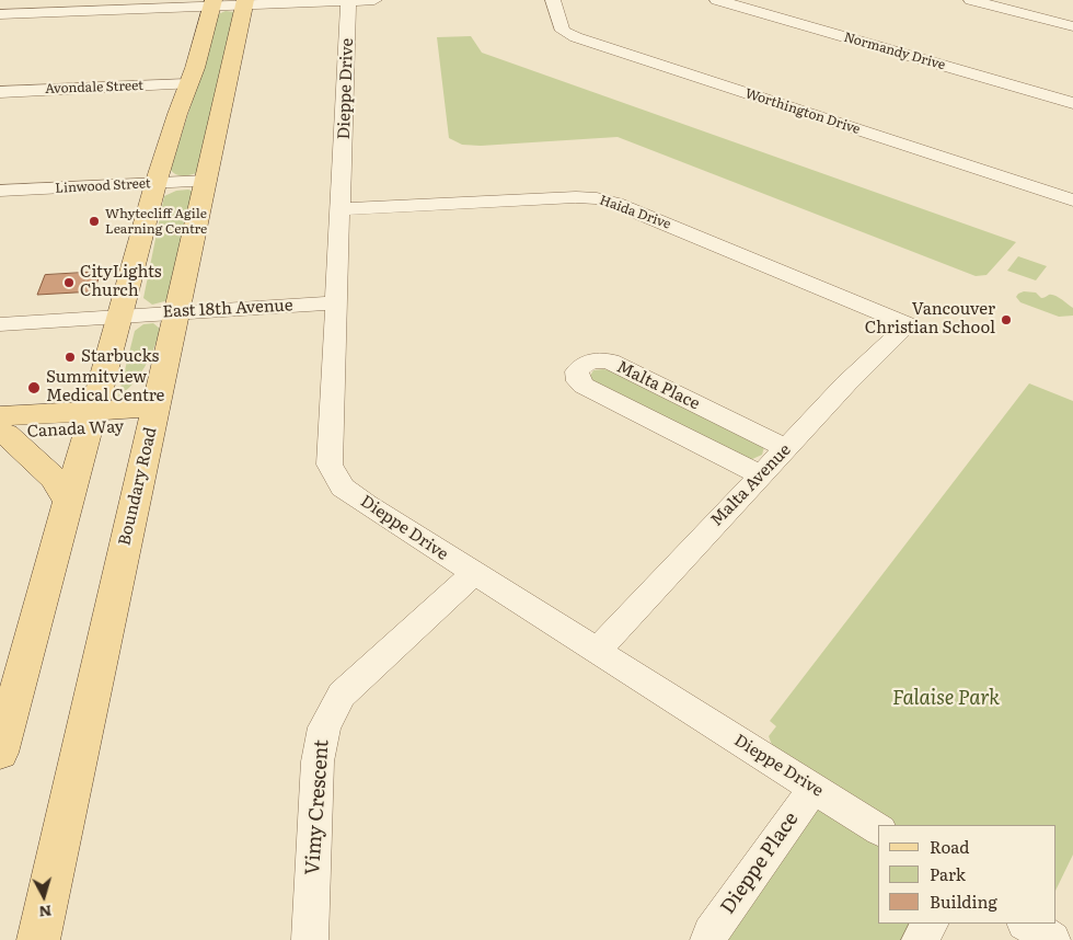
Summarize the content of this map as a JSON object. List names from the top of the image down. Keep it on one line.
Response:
{"streets":{"main road":["Canada Way","Boundary Road"],"street":["Normandy Drive","Avondale Street","Dieppe Drive","Worthington Drive","Linwood Street","Haida Drive","East 18th Avenue","Malta Place","Malta Avenue","Vimy Crescent","Dieppe Place"]},"crossings":[["Dieppe Drive","Haida Drive"],["Dieppe Drive","East 18th Avenue"],["Dieppe Drive","Malta Avenue"],["Dieppe Drive","Vimy Crescent"],["Dieppe Drive","Dieppe Place"],["Linwood Street","Boundary Road"],["Haida Drive","Malta Avenue"],["East 18th Avenue","Boundary Road"],["Malta Place","Malta Avenue"],["Canada Way","Boundary Road"]],"parks":["Falaise Park"],"places":["Whytecliff Agile Learning Centre","CityLights Church","Vancouver Christian School","Starbucks","Summitview Medical Centre"],"legend":["Road","Park","Building"],"north":"bottom"}
